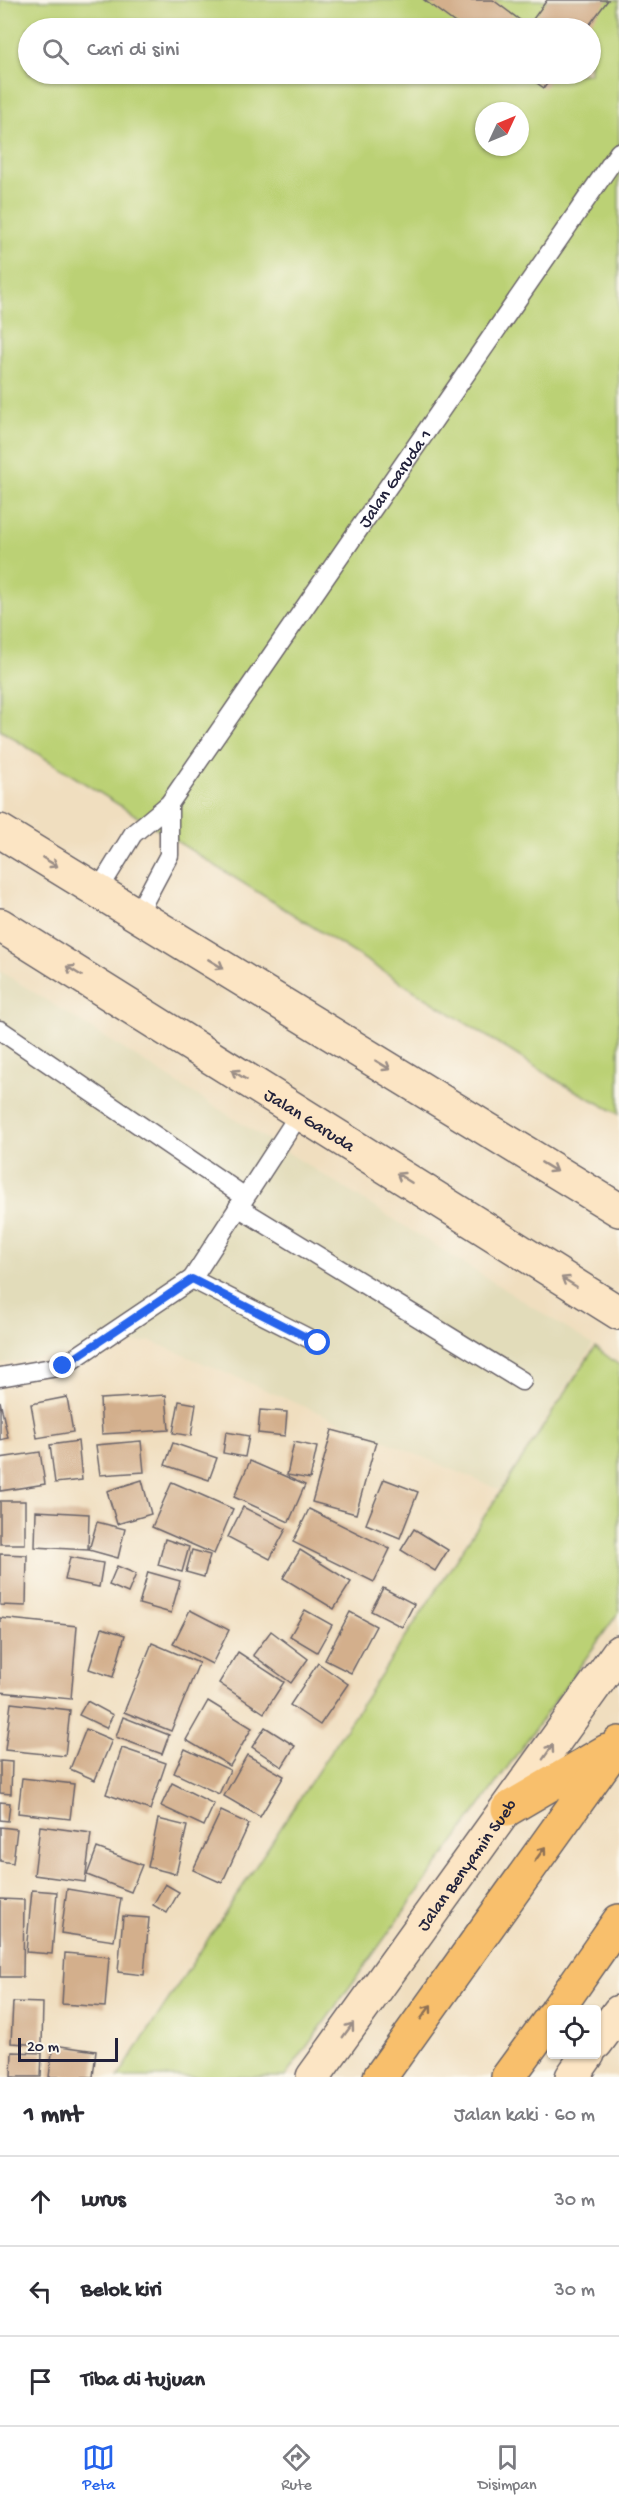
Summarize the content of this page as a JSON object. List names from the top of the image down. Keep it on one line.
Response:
{"streets":{"main road":["Jalan Garuda","Jalan Benyamin Sueb"],"lane":["Jalan Garuda 1"]},"scale_bar":"20 m","north":"top right","page":{"search":"Cari di sini","scale":"20 m","heading":["1 mnt","Jalan kaki · 60 m"],"list":[["Lurus","30 m"],["Belok kiri","30 m"],"Tiba di tujuan"],"nav":["Peta","Rute","Disimpan"]}}
